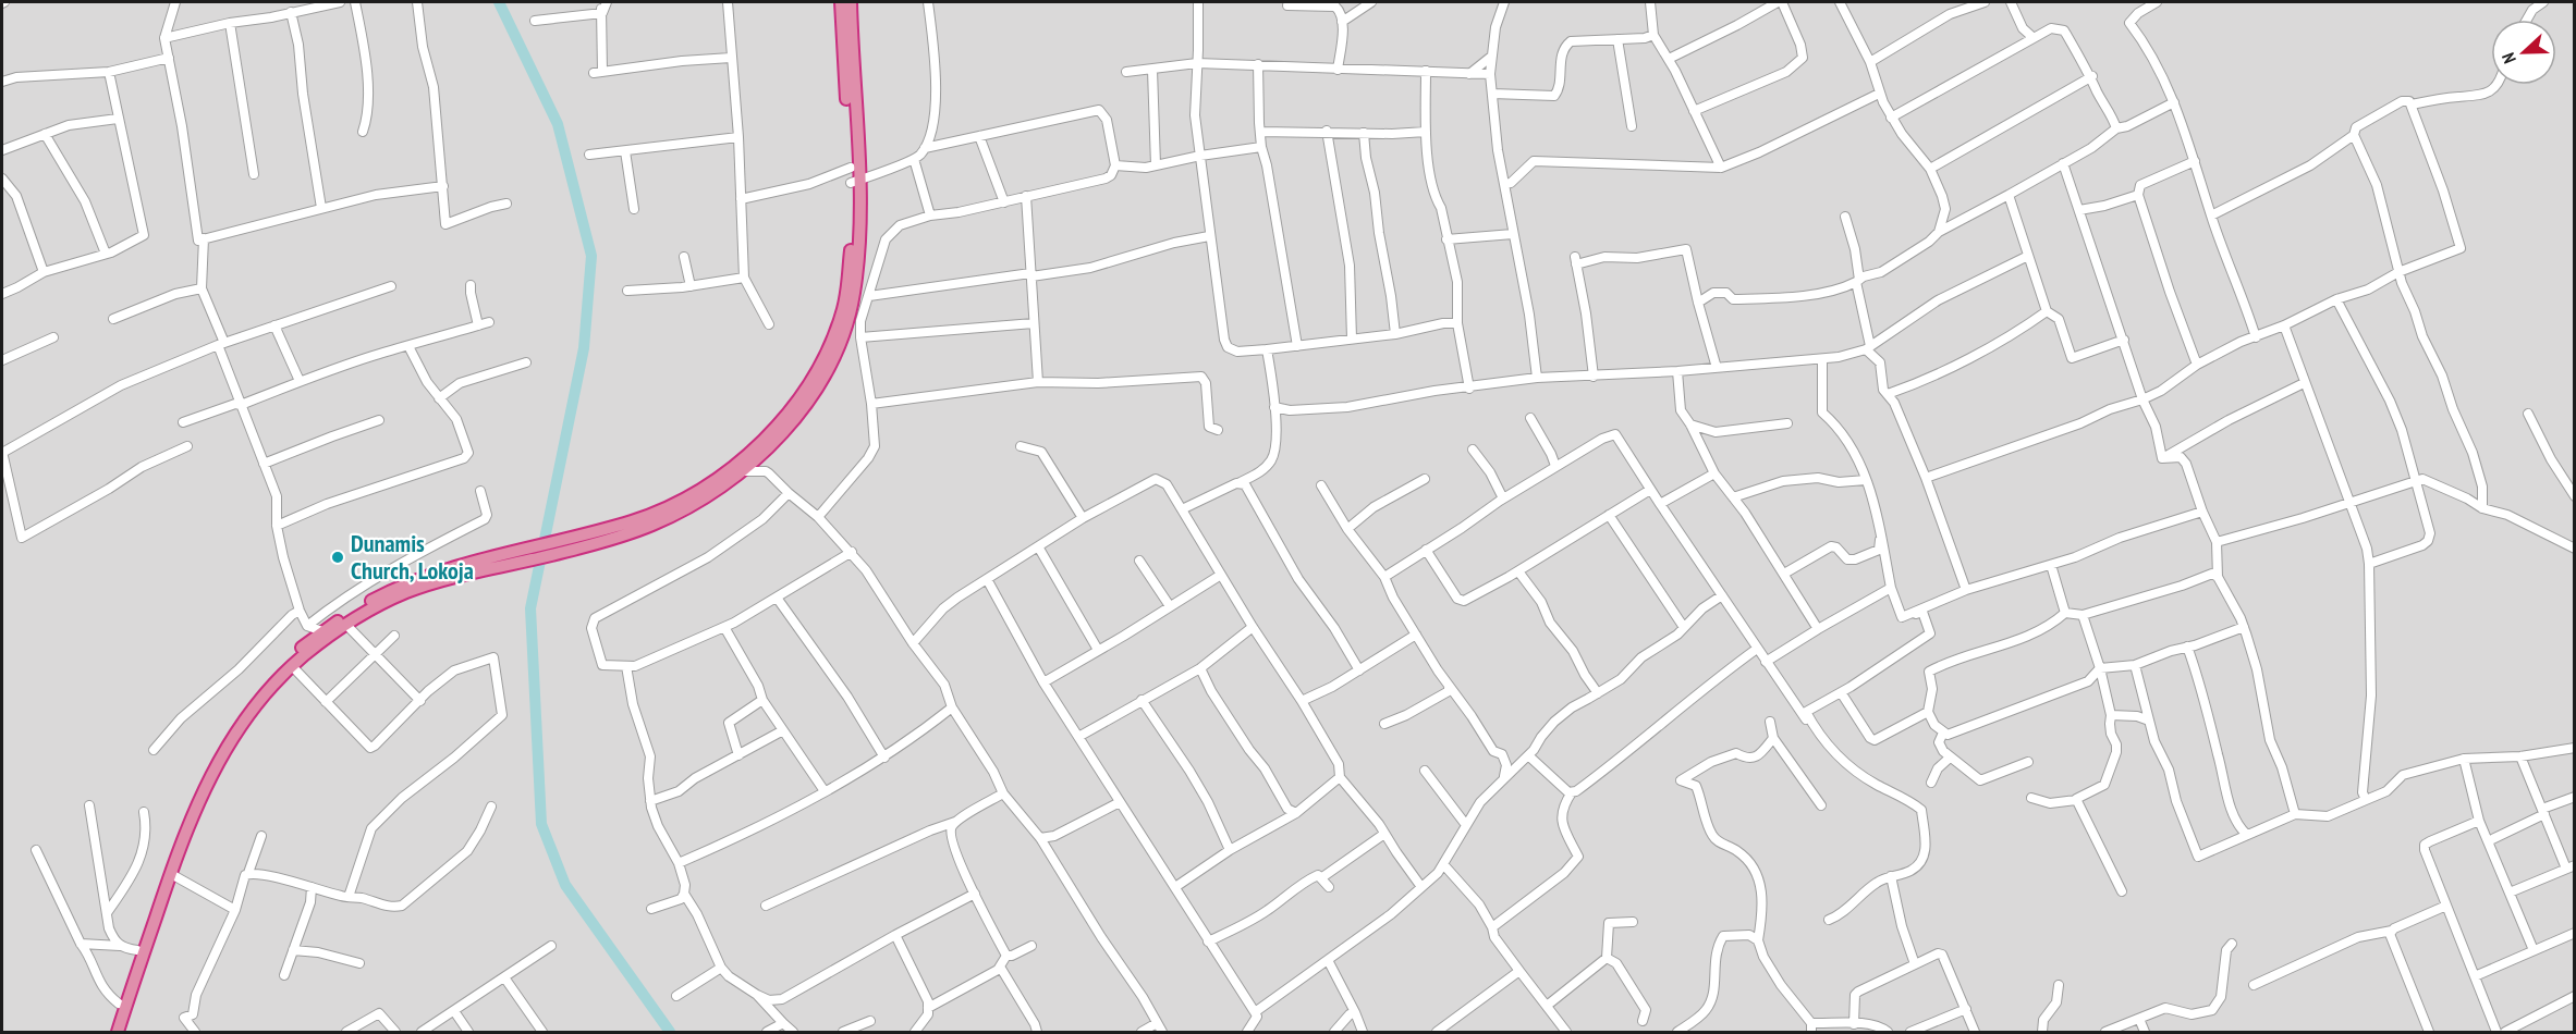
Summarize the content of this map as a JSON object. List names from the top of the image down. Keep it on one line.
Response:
{"places":["Dunamis Church, Lokoja"],"north":"left"}
